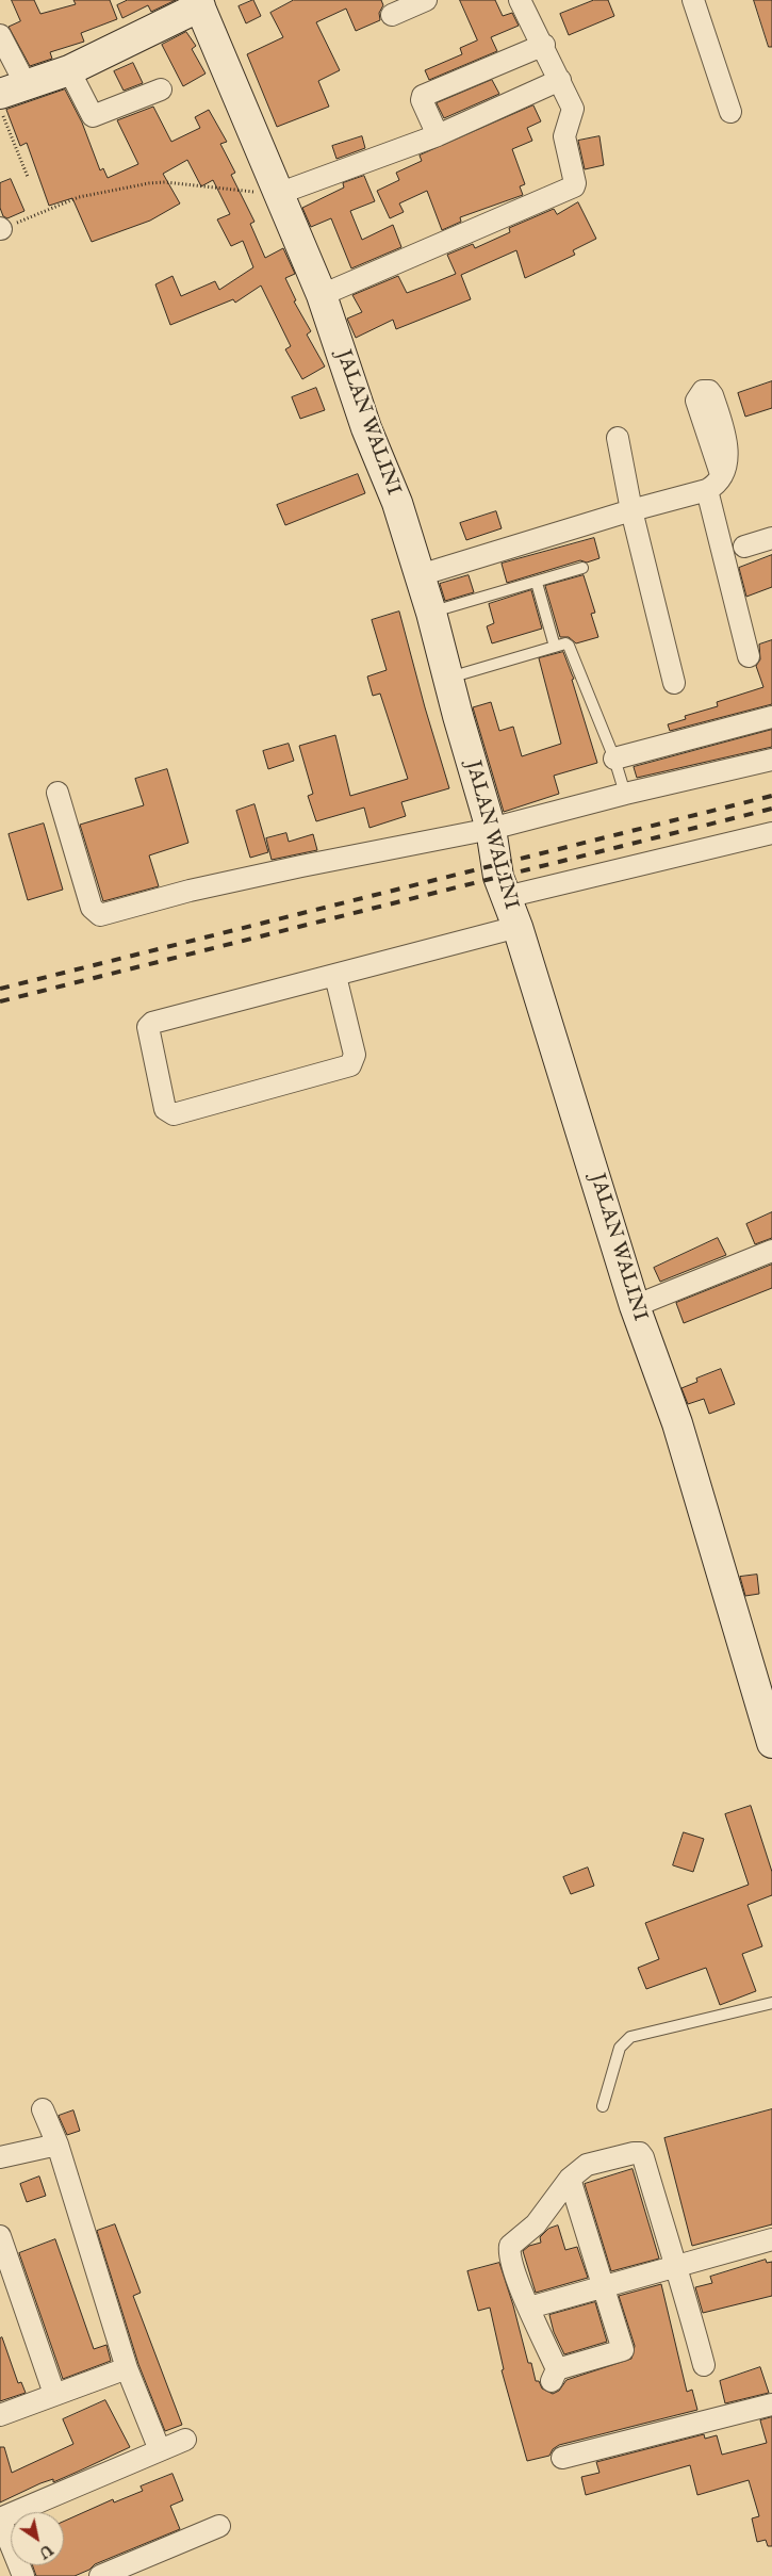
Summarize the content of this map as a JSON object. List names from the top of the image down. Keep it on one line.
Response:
{"streets":{"street":["JALAN WALINI"]},"north":"bottom right"}
